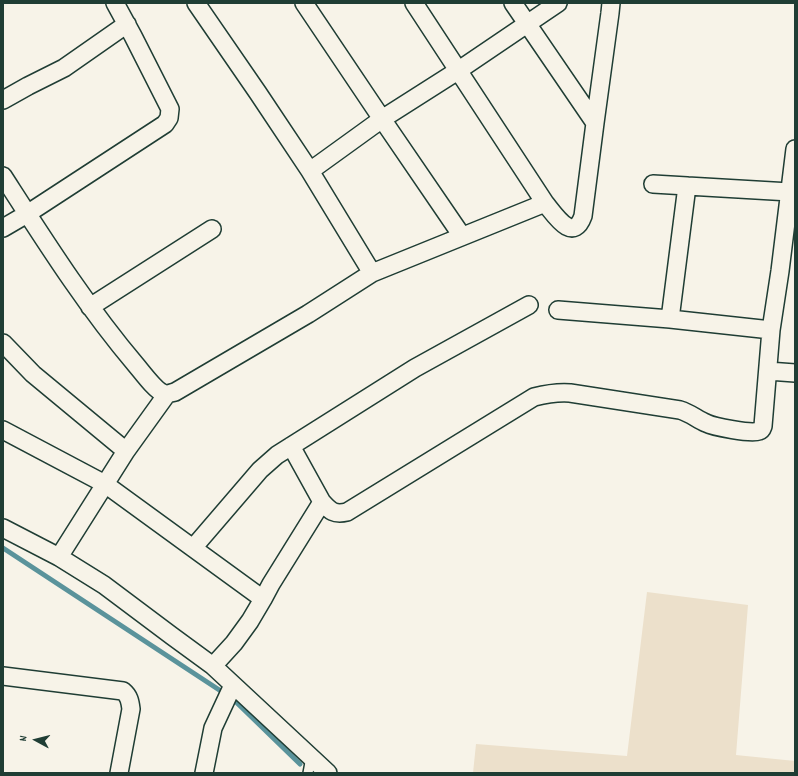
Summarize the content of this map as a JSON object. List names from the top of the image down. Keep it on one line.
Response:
{"north":"left"}
